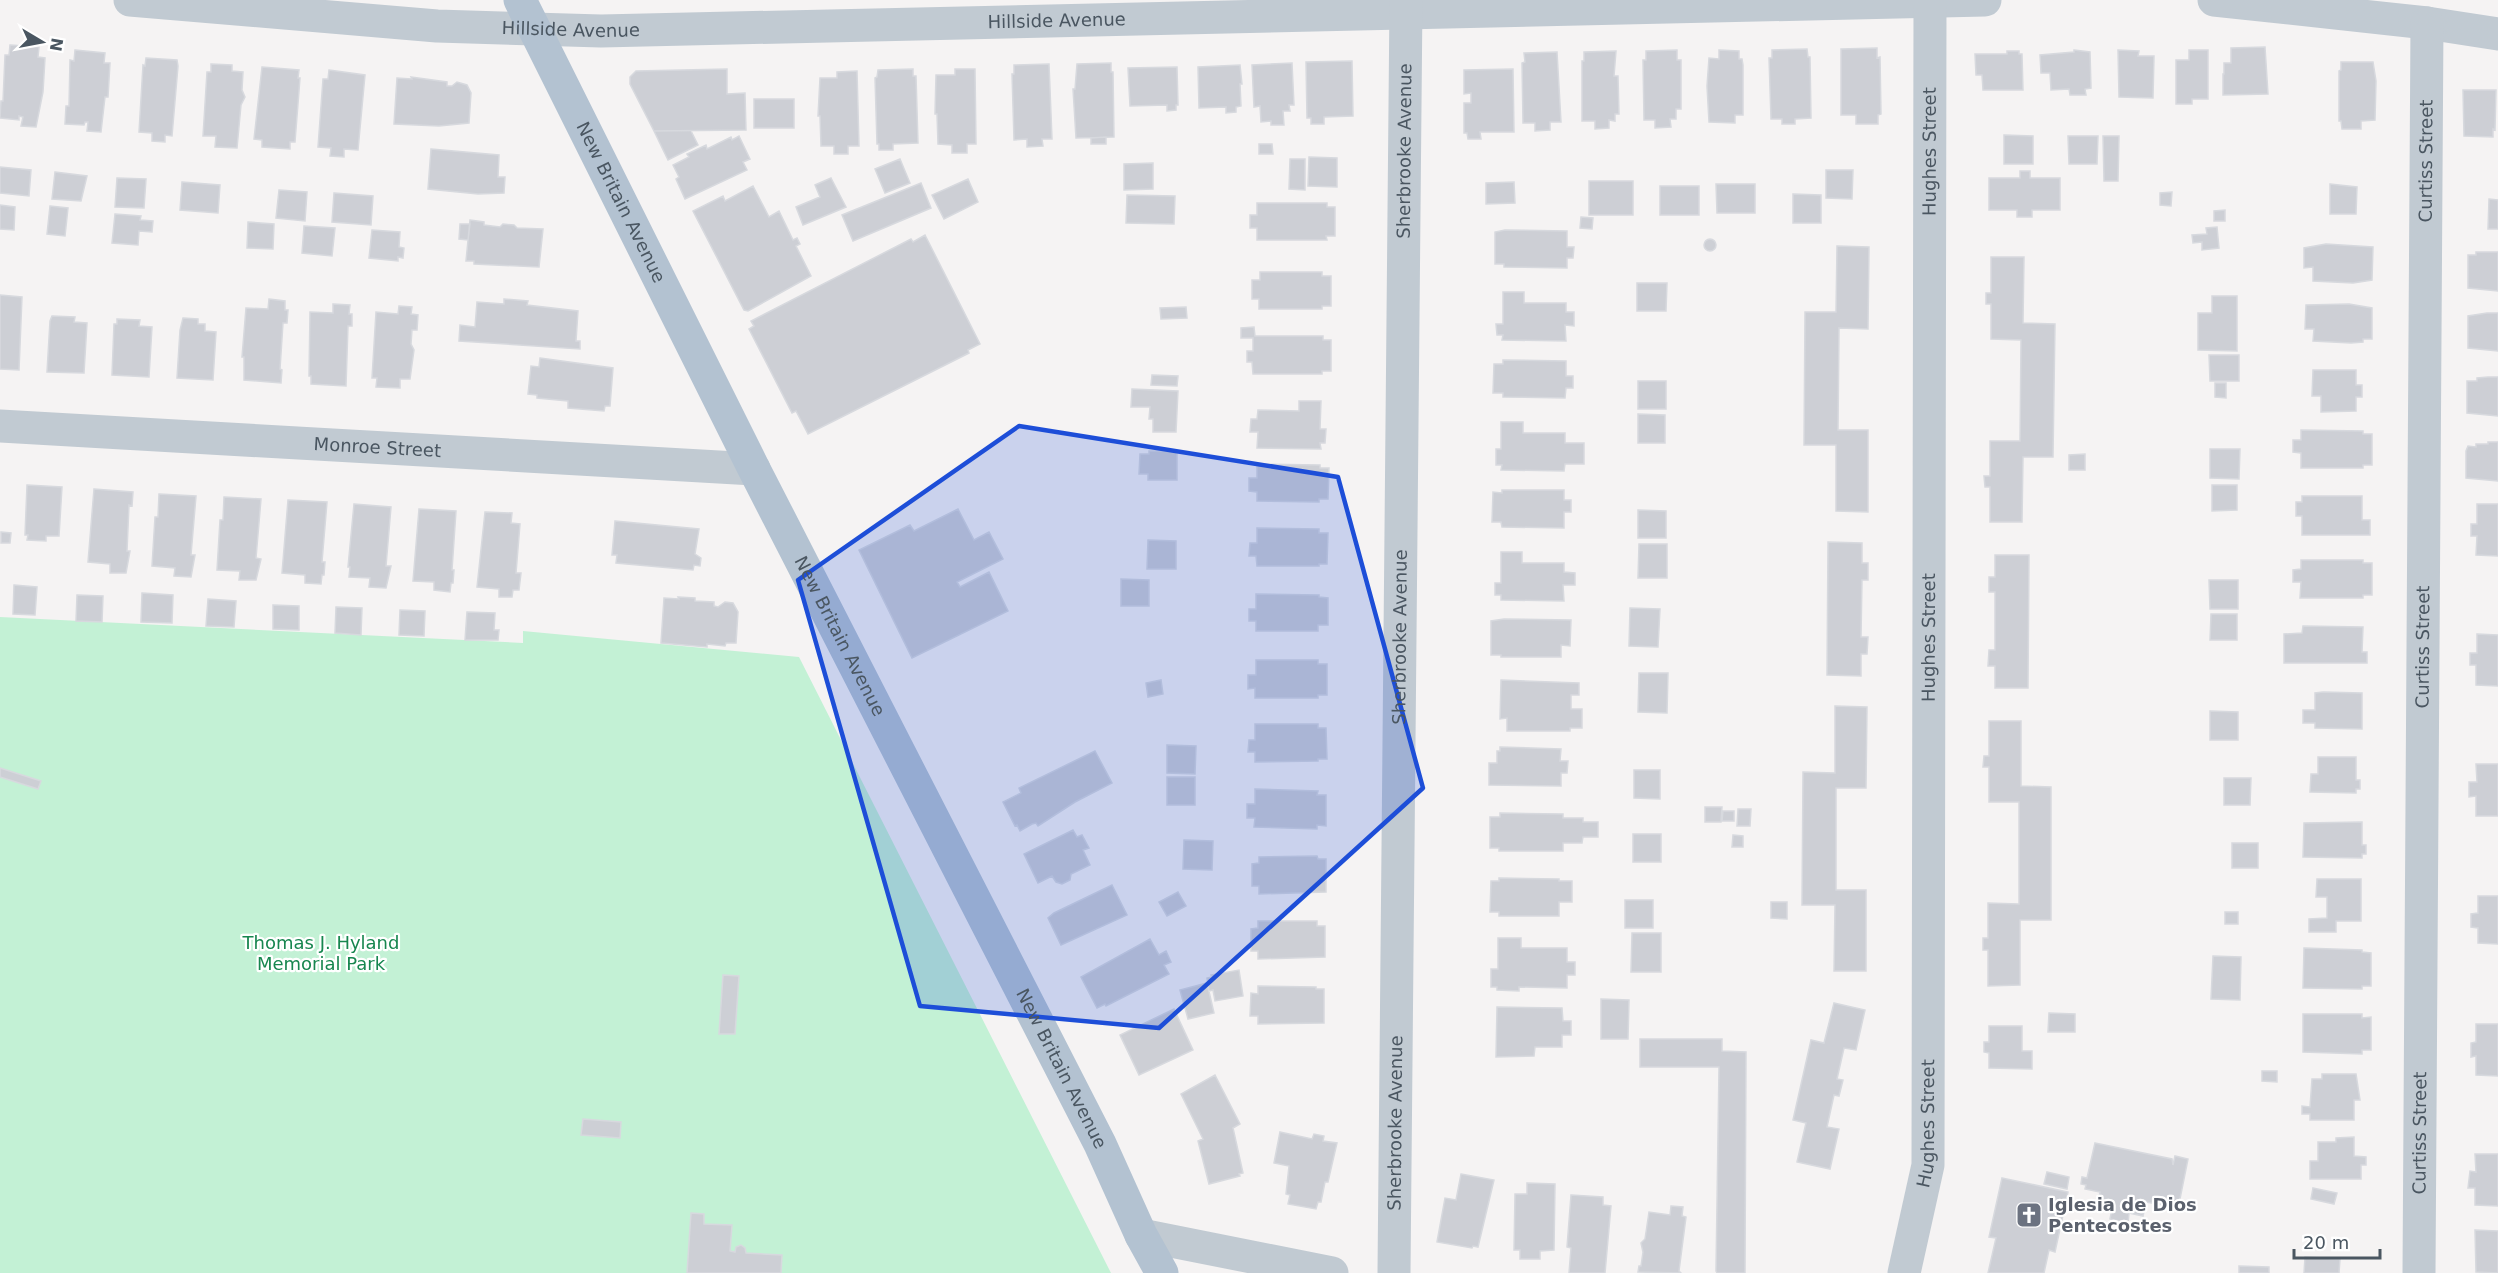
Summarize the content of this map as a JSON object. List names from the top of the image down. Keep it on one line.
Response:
{"streets":{"main road":["New Britain Avenue"],"street":["Hillside Avenue","Sherbrooke Avenue","Hughes Street","Curtiss Street","Monroe Street"]},"crossings":[["Hillside Avenue","Sherbrooke Avenue"],["Hillside Avenue","Hughes Street"],["Hillside Avenue","New Britain Avenue"],["New Britain Avenue","Monroe Street"]],"parks":["Thomas J. Hyland Memorial Park"],"places":{"church":["Iglesia de Dios Pentecostes"]},"scale_bar":"20 m","north":"right"}
